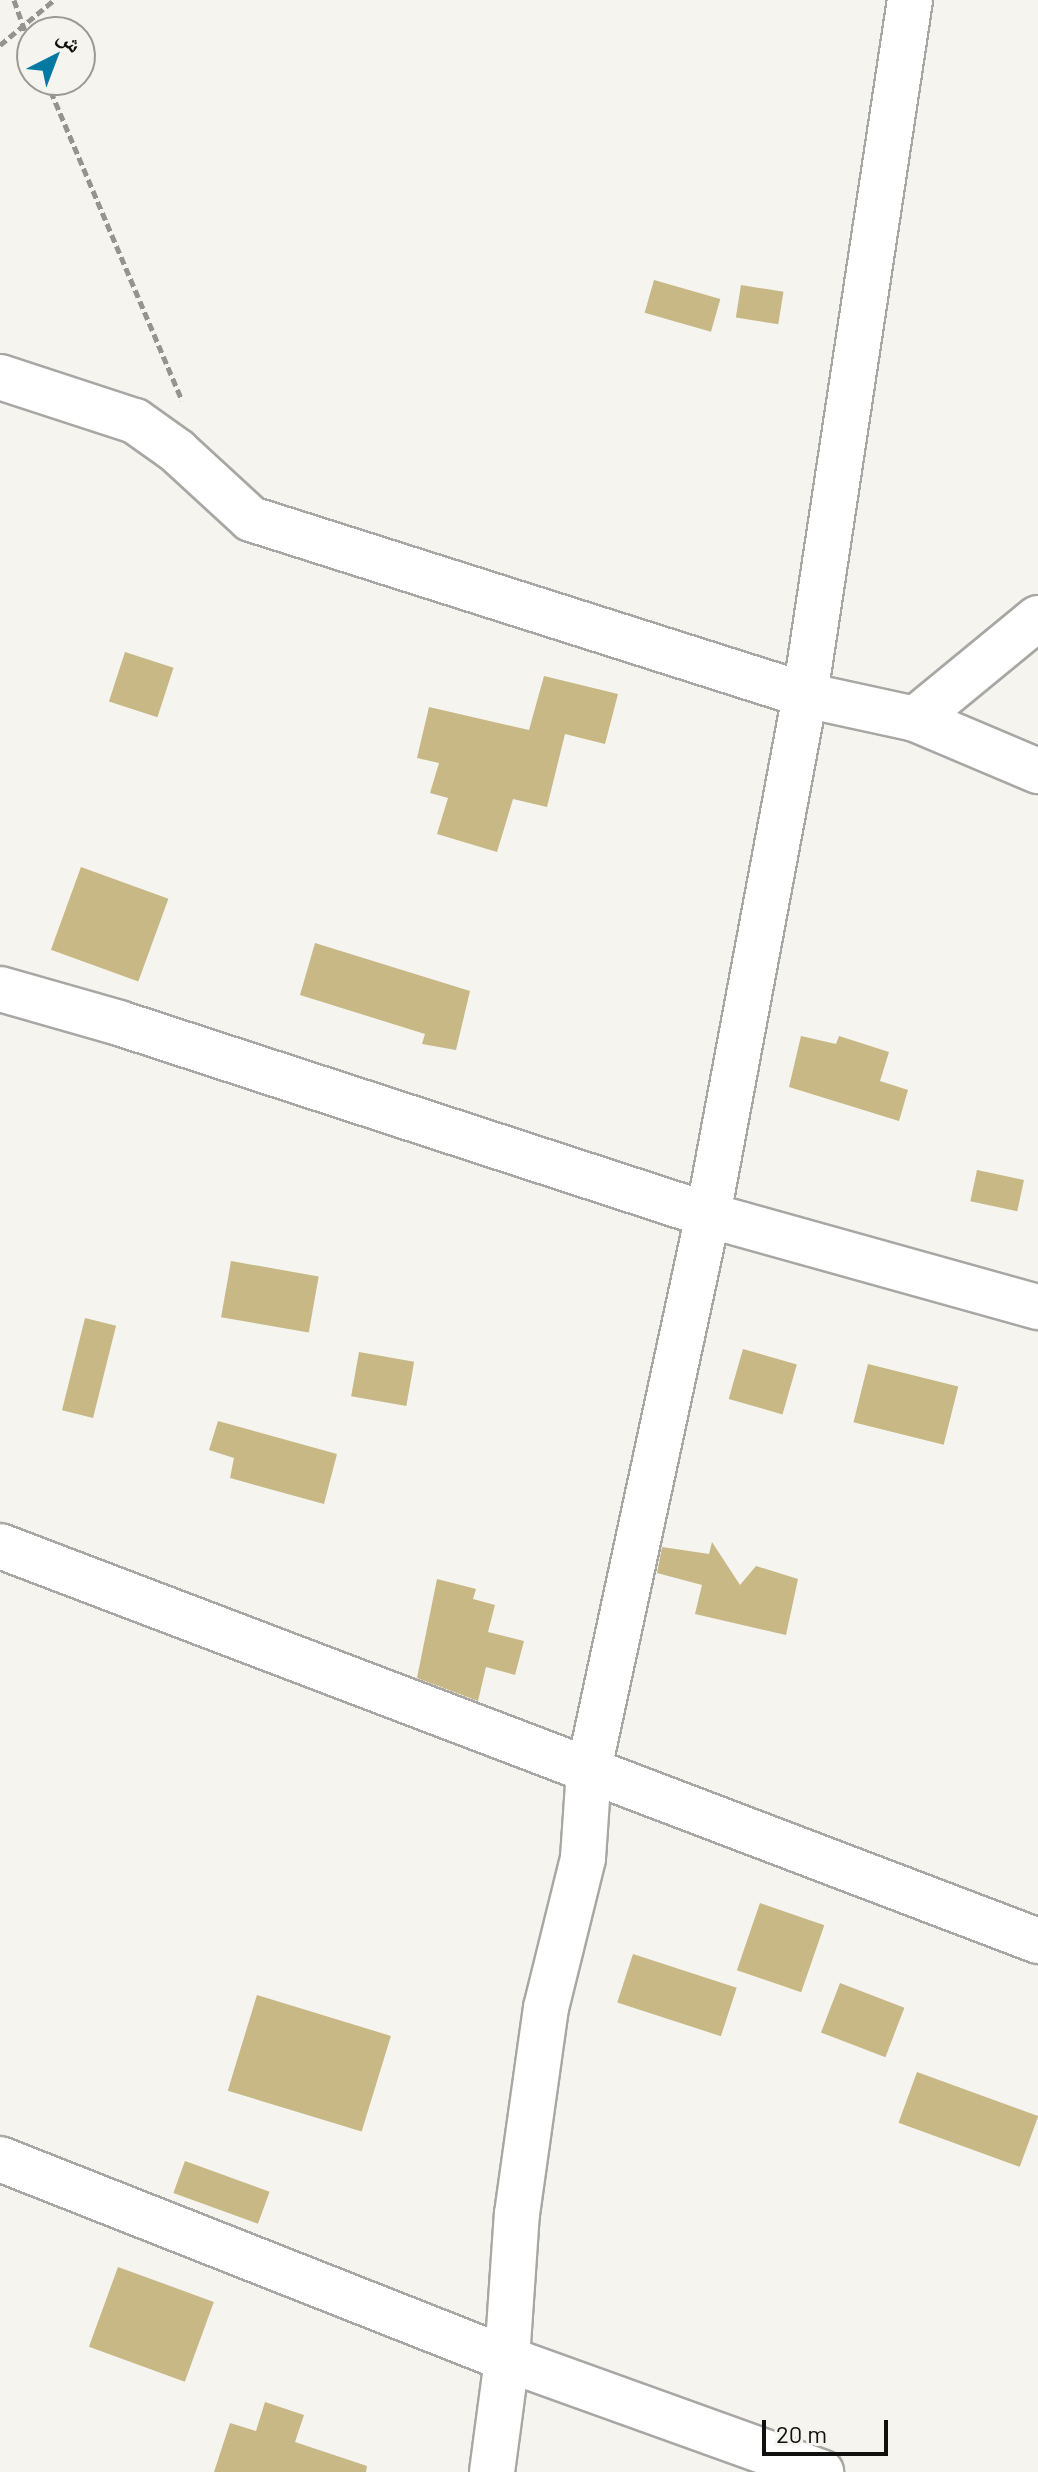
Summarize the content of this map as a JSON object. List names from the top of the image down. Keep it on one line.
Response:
{"scale_bar":"20 m","north":"top right"}
